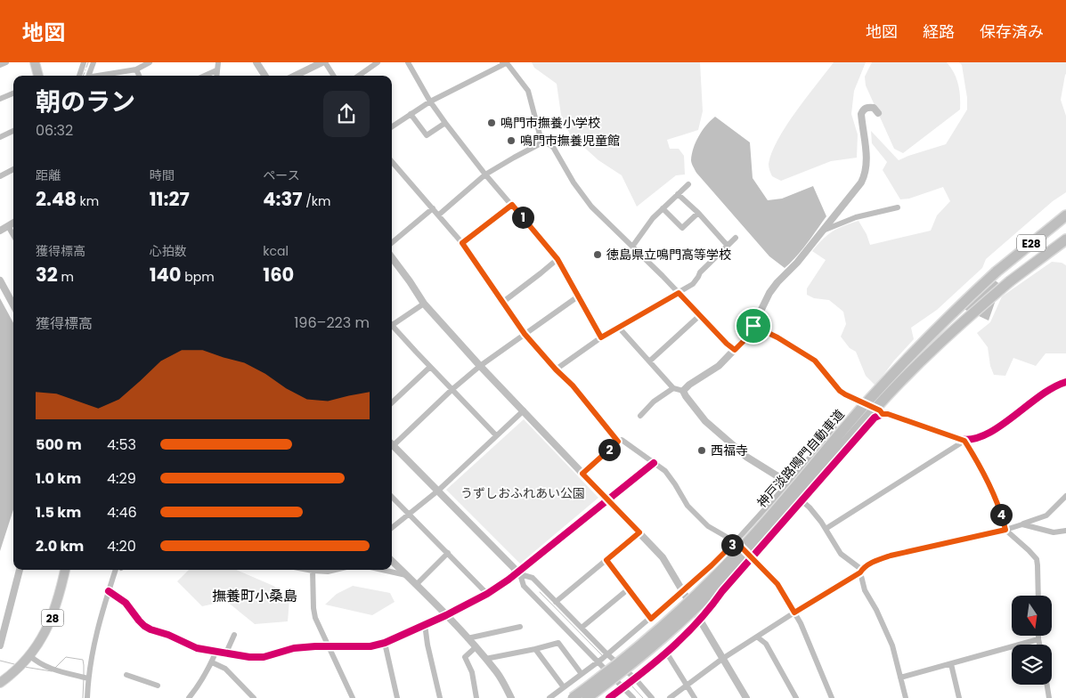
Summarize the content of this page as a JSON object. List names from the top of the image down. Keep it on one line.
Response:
{"streets":{"highway":["E28","神戸淡路鳴門自動車道","28"]},"districts":["撫養町小桑島"],"parks":["うずしおふれあい公園"],"places":["鳴門市撫養小学校","鳴門市撫養児童館","徳島県立鳴門高等学校","西福寺"],"north":"bottom","page":{"header":"地図","nav":["地図","経路","保存済み"],"heading":["朝のラン","06:32"],"stats":[["距離","2.48 km"],["時間","11:27"],["ペース","4:37 /km"],["獲得標高","32 m"],["心拍数","140 bpm"],["kcal","160"]],"pins":["1","2","4","3"],"chart":["獲得標高","196–223 m"],"list":[{"name":"500 m","note":"4:53"},{"name":"1.0 km","note":"4:29"},{"name":"1.5 km","note":"4:46"},{"name":"2.0 km","note":"4:20"}]}}
